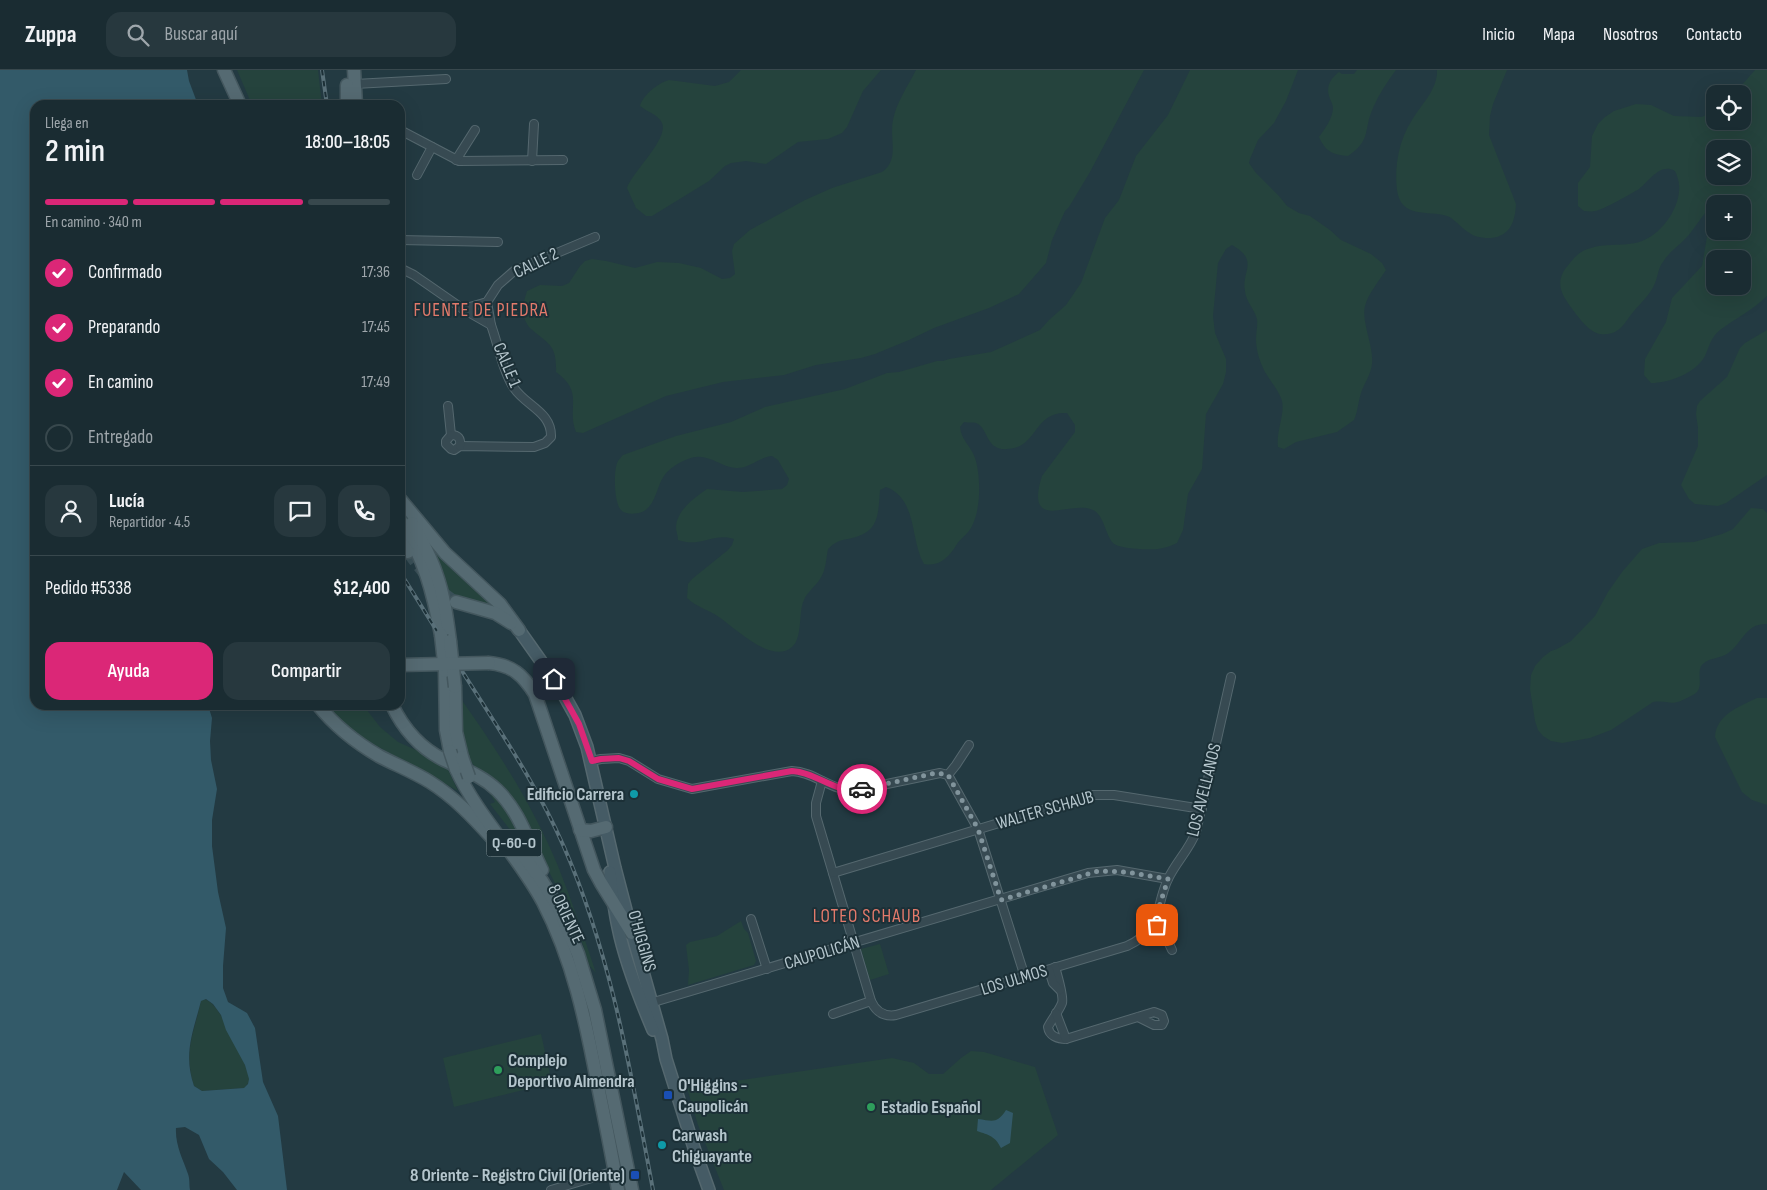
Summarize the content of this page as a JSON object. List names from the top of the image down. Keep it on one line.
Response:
{"streets":{"main road":["Q-60-O","8 ORIENTE","O'HIGGINS"],"street":["CALLE 2","CALLE 1","LOS AVELLANOS","WALTER SCHAUB","CAUPOLICÁN","LOS ULMOS"]},"crossings":[["LOS AVELLANOS","WALTER SCHAUB"],["LOS AVELLANOS","CAUPOLICÁN"],["LOS AVELLANOS","LOS ULMOS"],["Q-60-O","8 ORIENTE"],["O'HIGGINS","CAUPOLICÁN"]],"districts":["FUENTE DE PIEDRA","LOTEO SCHAUB"],"places":{"other":["Edificio Carrera","Complejo Deportivo Almendra","Estadio Español","Carwash Chiguayante"],"transit":["O'Higgins - Caupolicán","8 Oriente - Registro Civil (Oriente)"]},"page":{"header":"Zuppa","search":"Buscar aquí","nav":["Inicio","Mapa","Nosotros","Contacto"],"map_buttons":["+","−"],"heading":["2 min","Llega en","18:00–18:05"],"panel":["Lucía","Repartidor · 4.5","Pedido #5338","$12,400"],"bar":"En camino · 340 m","list":[["Confirmado","17:36"],["Preparando","17:45"],["En camino","17:49"],"Entregado"],"buttons":["Ayuda","Compartir"]}}
